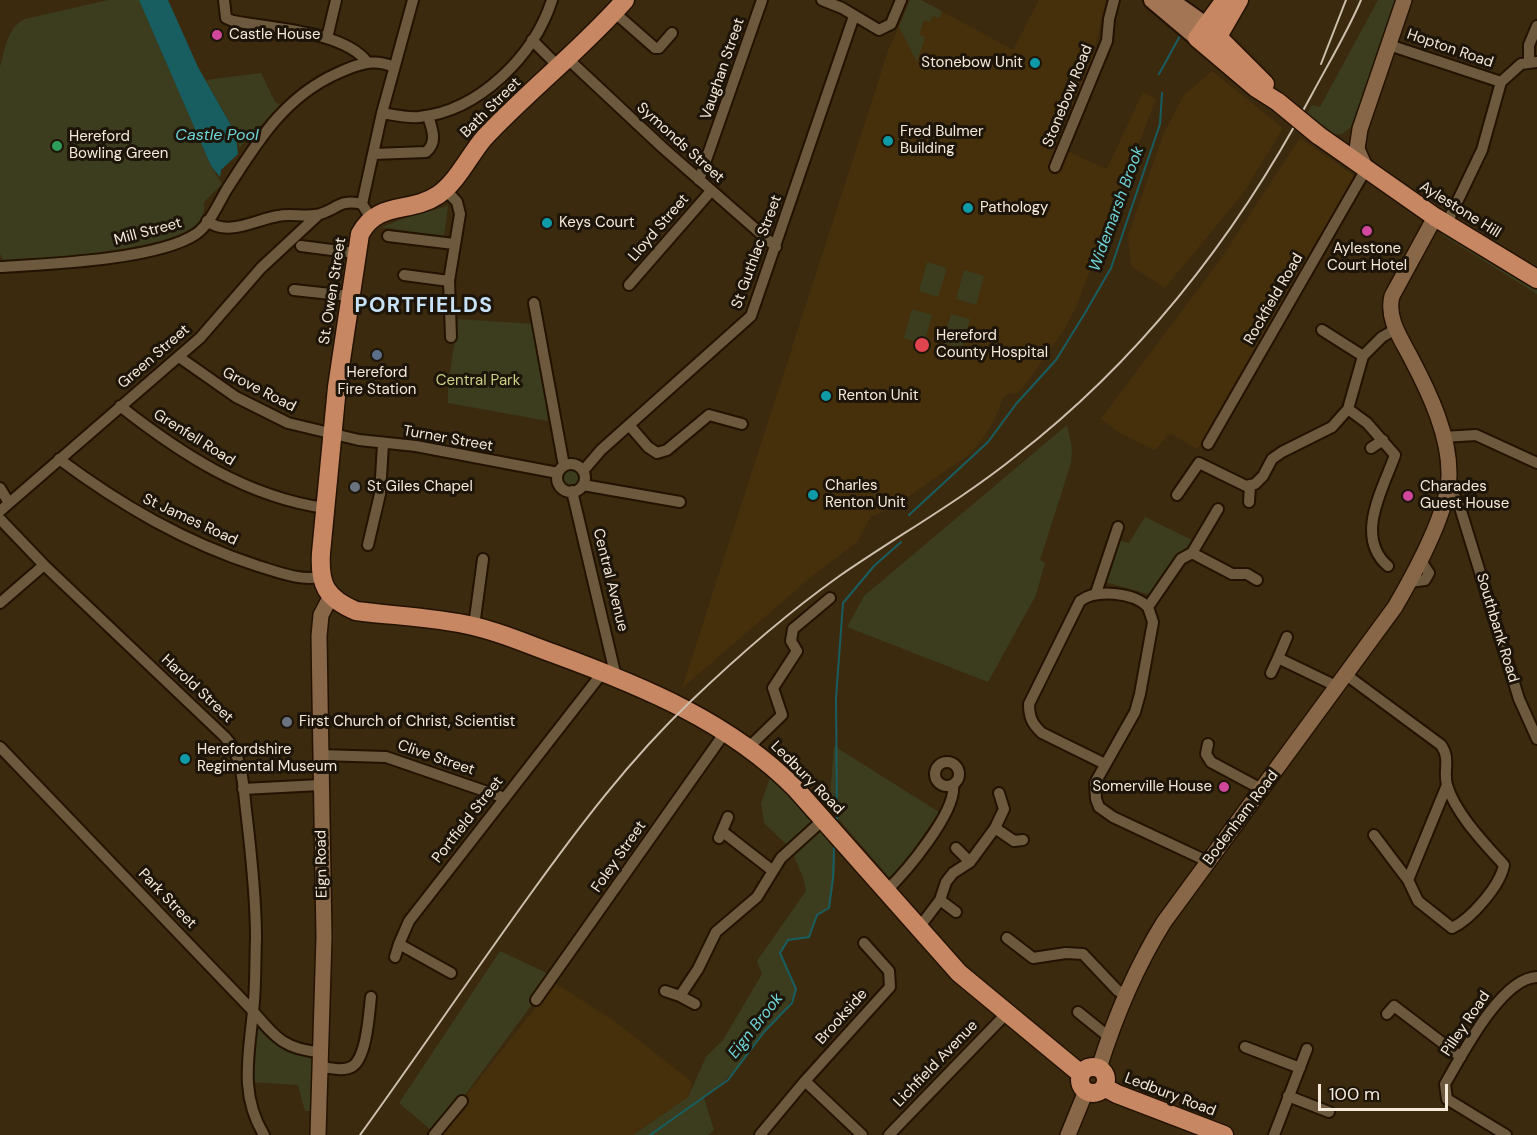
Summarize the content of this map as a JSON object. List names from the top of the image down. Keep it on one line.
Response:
{"streets":{"highway":["Bath Street","Aylestone Hill","St. Owen Street","Ledbury Road"],"street":["Hopton Road","Vaughan Street","Stonebow Road","Symonds Street","Lloyd Street","Mill Street","St Guthlac Street","Rockfield Road","Green Street","Grove Road","Grenfell Road","Turner Street","St James Road","Central Avenue","Southbank Road","Harold Street","Clive Street","Bodenham Road","Portfield Street","Foley Street","Eign Road","Park Street","Brookside","Pilley Road","Lichfield Avenue"]},"crossings":[["Vaughan Street","Symonds Street"],["Bath Street","Symonds Street"],["Bath Street","St. Owen Street"],["Symonds Street","Lloyd Street"],["Symonds Street","St Guthlac Street"],["Aylestone Hill","Rockfield Road"],["Aylestone Hill","Southbank Road"],["St Guthlac Street","Turner Street"],["St Guthlac Street","Central Avenue"],["St. Owen Street","Grove Road"],["St. Owen Street","Grenfell Road"],["St. Owen Street","Turner Street"],["St. Owen Street","St James Road"],["Green Street","Grove Road"],["Green Street","Grenfell Road"],["Green Street","St James Road"],["Grove Road","Turner Street"],["Turner Street","Central Avenue"],["Central Avenue","Ledbury Road"],["Central Avenue","Portfield Street"],["Southbank Road","Bodenham Road"],["Harold Street","Park Street"],["Clive Street","Portfield Street"],["Clive Street","Eign Road"],["Ledbury Road","Portfield Street"],["Ledbury Road","Foley Street"],["Ledbury Road","Eign Road"],["Ledbury Road","Lichfield Avenue"],["Eign Road","Park Street"]],"districts":["PORTFIELDS"],"water":["Castle Pool","Widemarsh Brook","Eign Brook"],"parks":["Central Park"],"places":["Castle House","Stonebow Unit","Fred Bulmer Building","Hereford Bowling Green","Pathology","Keys Court","Aylestone Court Hotel","Hereford County Hospital","Hereford Fire Station","Renton Unit","St Giles Chapel","Charles Renton Unit","Charades Guest House","First Church of Christ, Scientist","Herefordshire Regimental Museum","Somerville House"],"scale_bar":"100 m"}
